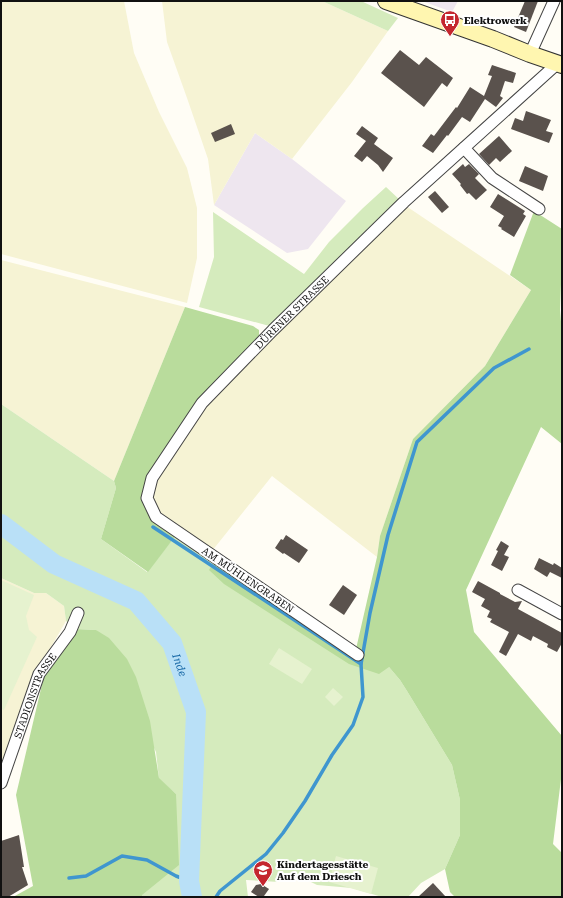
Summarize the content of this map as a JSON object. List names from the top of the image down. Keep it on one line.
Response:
{"streets":{"street":["DÜRENER STRASSE","AM MÜHLENGRABEN","STADIONSTRASSE"]},"crossings":[["DÜRENER STRASSE","AM MÜHLENGRABEN"]],"water":["Inde"],"places":{"bus stop":["Elektrowerk"],"school or university":["Kindertagesstätte Auf dem Driesch"]}}
